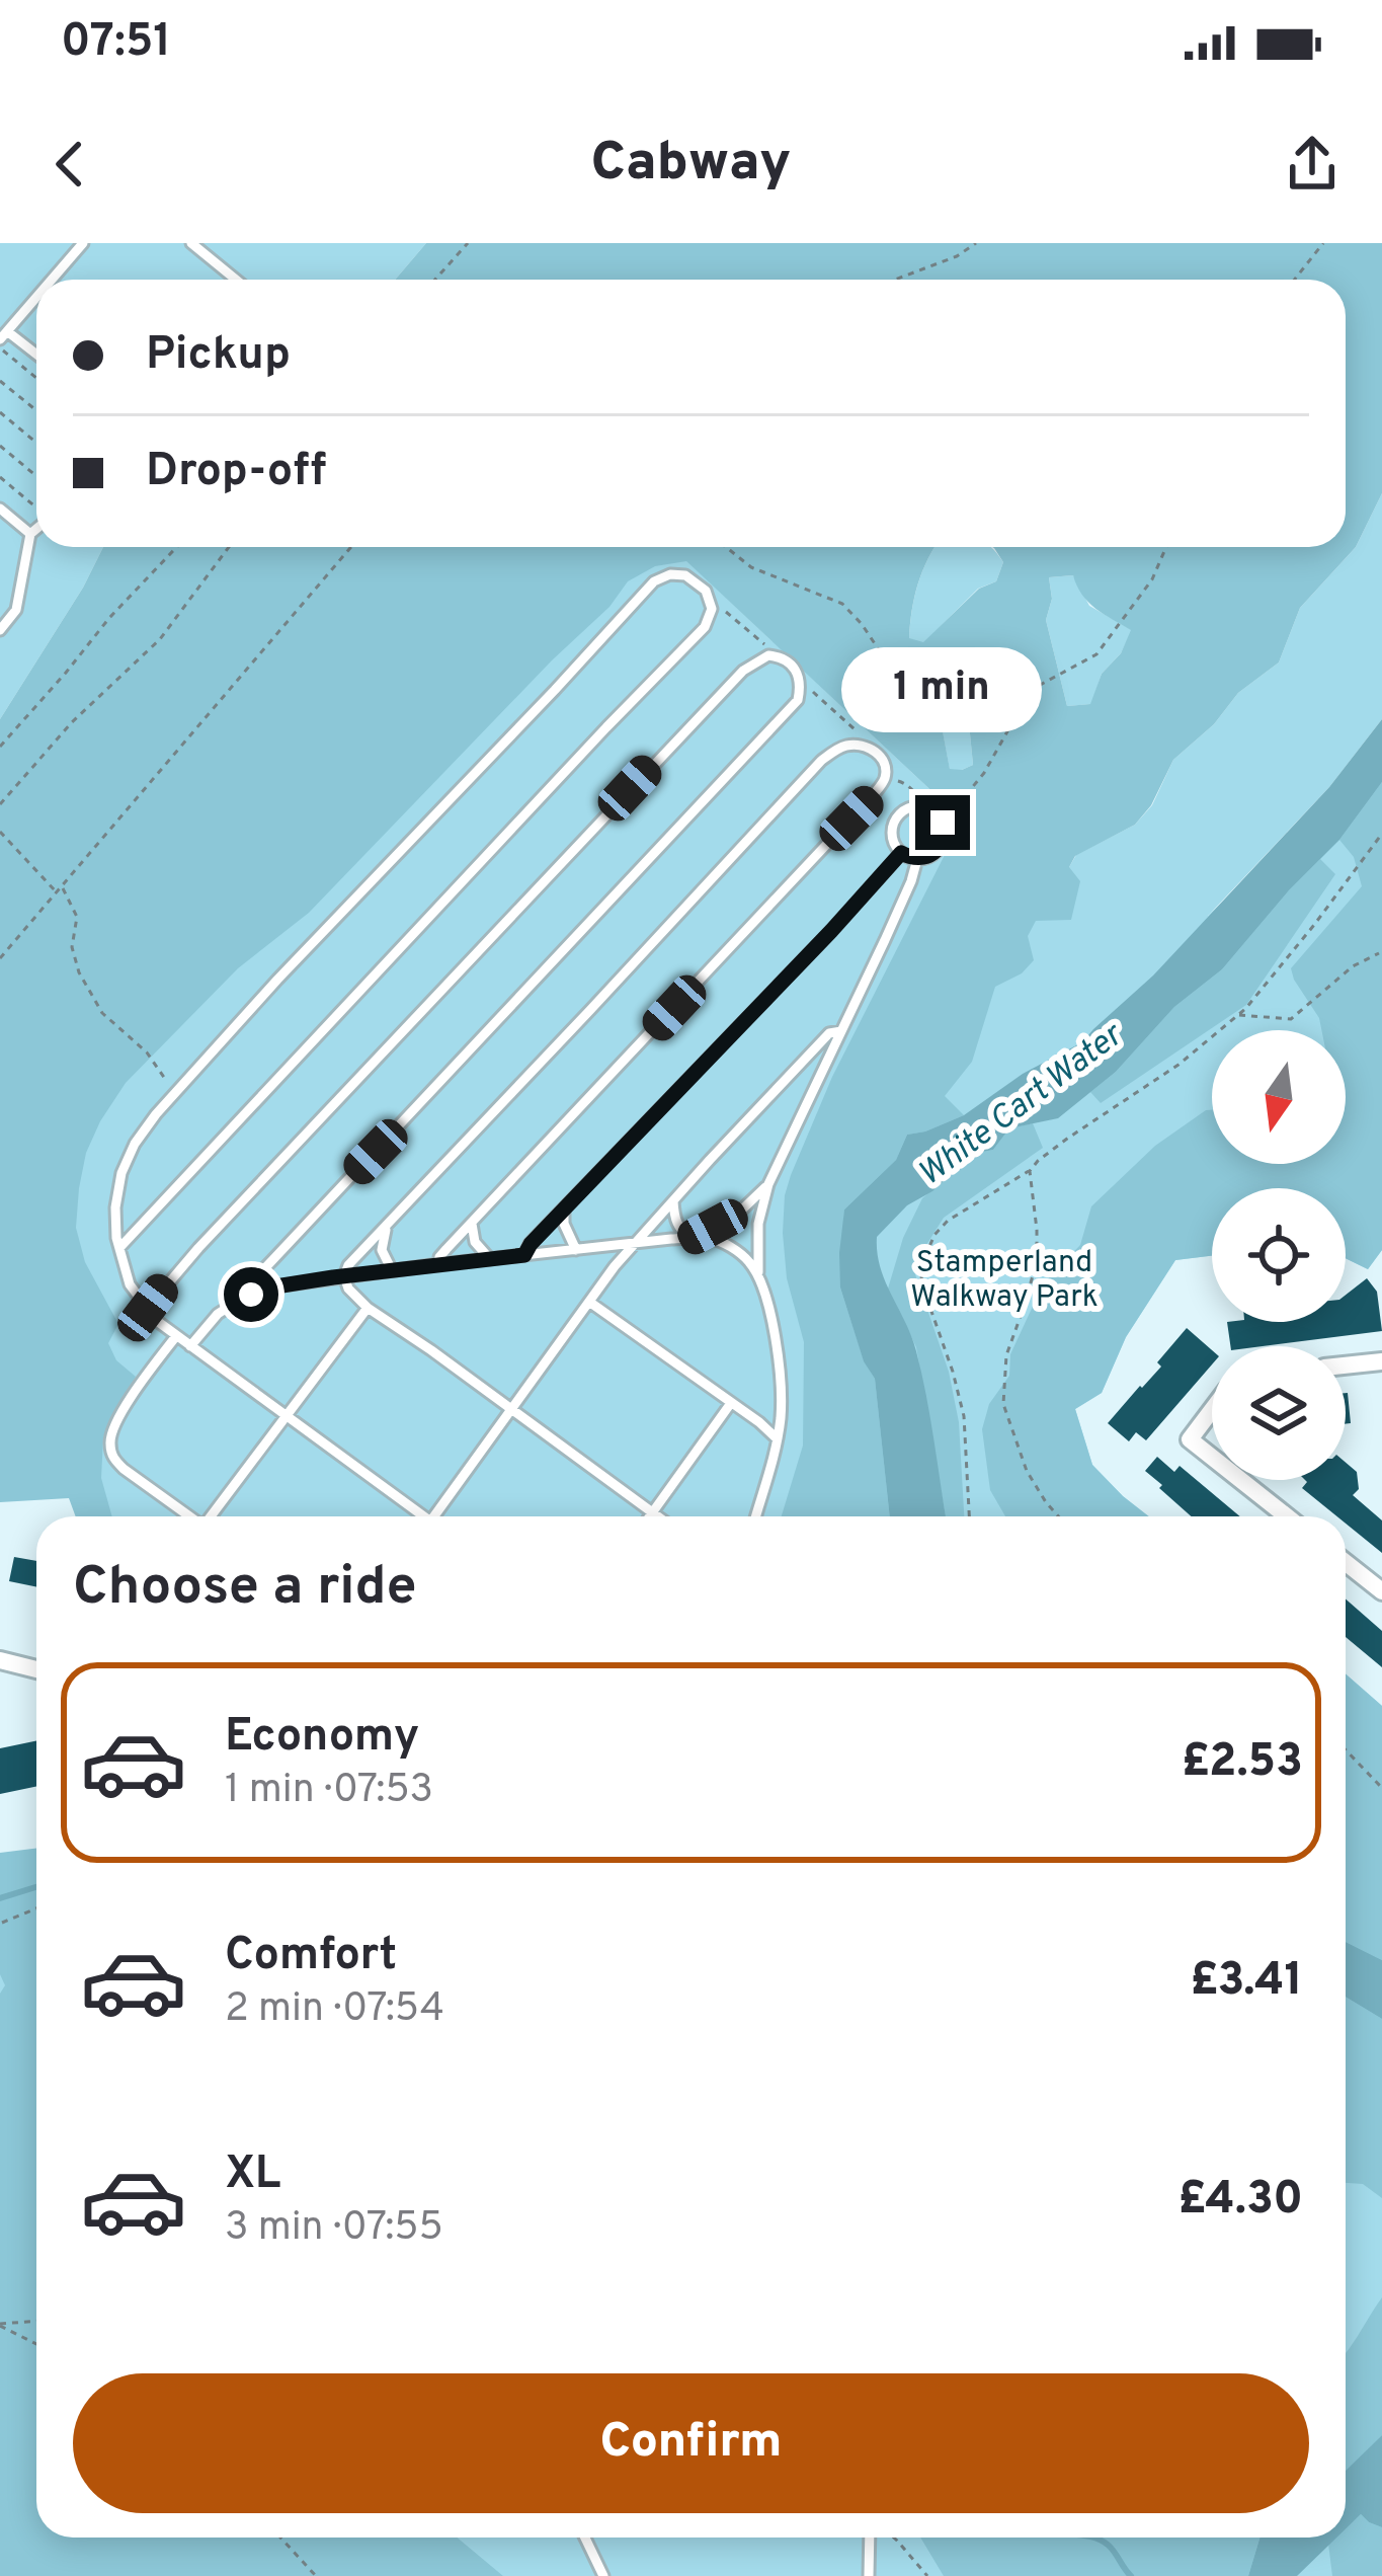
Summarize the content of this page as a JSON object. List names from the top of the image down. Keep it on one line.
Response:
{"water":["White Cart Water"],"parks":["Stamperland Walkway Park"],"north":"bottom","page":{"status":"07:51","header":"Cabway","banner":["Pickup","Drop-off"],"bubble":"1 min","heading":"Choose a ride","list":[{"name":"Economy","note":"1 min · 07:53","value":"£2.53"},{"name":"Comfort","note":"2 min · 07:54","value":"£3.41"},{"name":"XL","note":"3 min · 07:55","value":"£4.30"}],"buttons":"Confirm"}}
